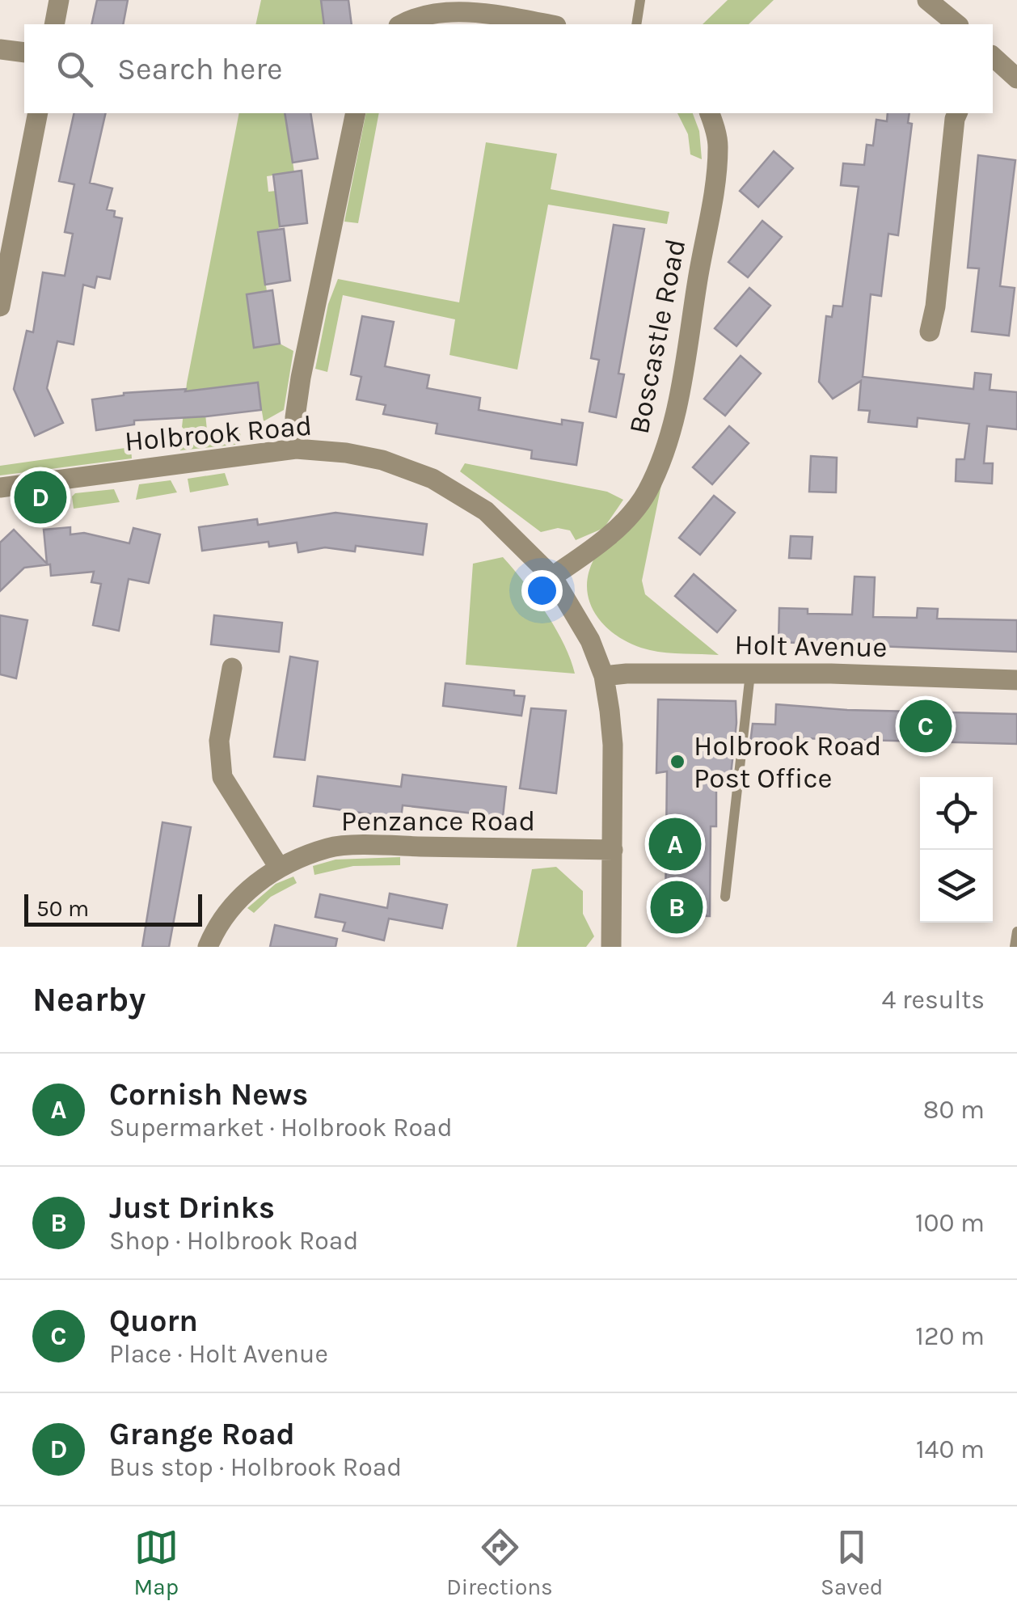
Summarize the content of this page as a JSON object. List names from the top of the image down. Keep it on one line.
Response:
{"streets":{"street":["Boscastle Road","Holbrook Road","Holt Avenue","Penzance Road"]},"crossings":[["Boscastle Road","Holbrook Road"],["Holbrook Road","Holt Avenue"],["Holbrook Road","Penzance Road"]],"places":["Holbrook Road Post Office"],"scale_bar":"50 m","page":{"search":"Search here","pins":["D","C","A","B"],"scale":"50 m","heading":["Nearby","4 results"],"list":[{"mark":"A","name":"Cornish News","note":"Supermarket · Holbrook Road","value":"80 m"},{"mark":"B","name":"Just Drinks","note":"Shop · Holbrook Road","value":"100 m"},{"mark":"C","name":"Quorn","note":"Place · Holt Avenue","value":"120 m"},{"mark":"D","name":"Grange Road","note":"Bus stop · Holbrook Road","value":"140 m"}],"nav":["Map","Directions","Saved"]}}
